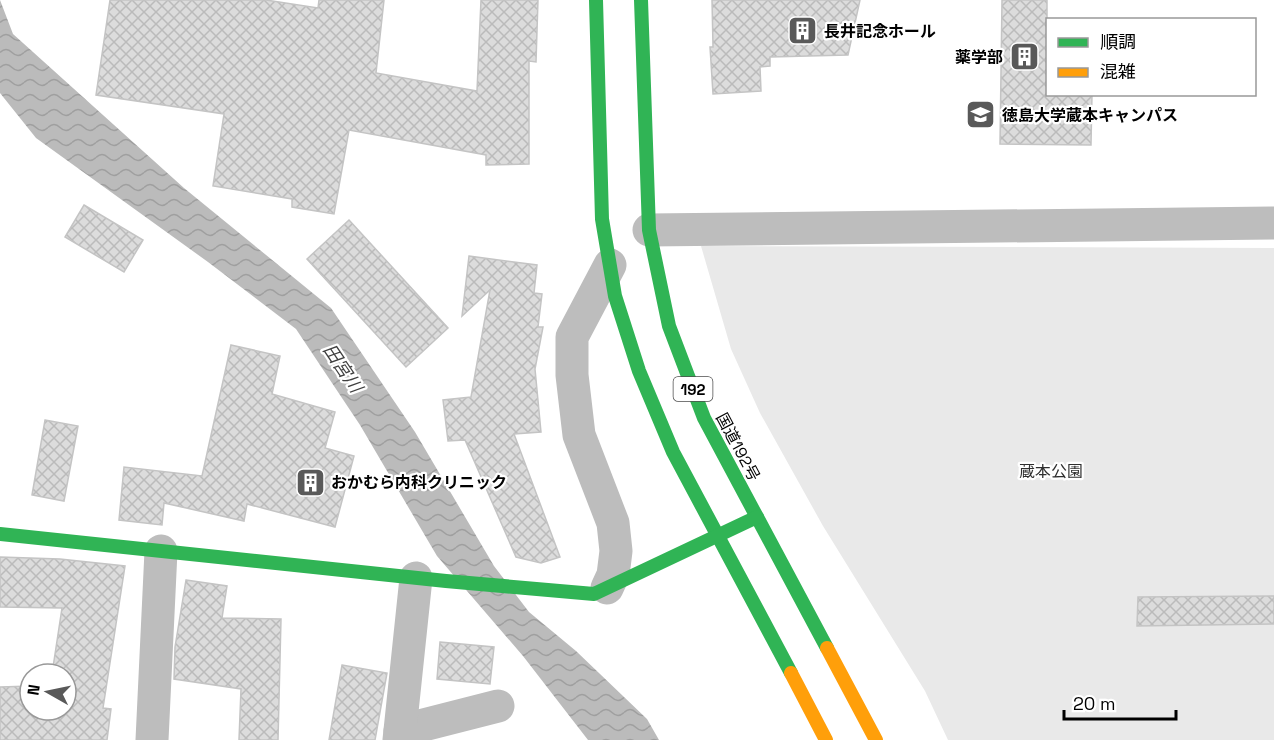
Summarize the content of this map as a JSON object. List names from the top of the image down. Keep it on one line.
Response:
{"streets":{"main road":["192","国道192号"]},"water":["田宮川"],"parks":["蔵本公園"],"places":{"building":["長井記念ホール","薬学部","おかむら内科クリニック"],"school or university":["徳島大学蔵本キャンパス"]},"legend":["順調","混雑"],"scale_bar":"20 m","north":"left"}
